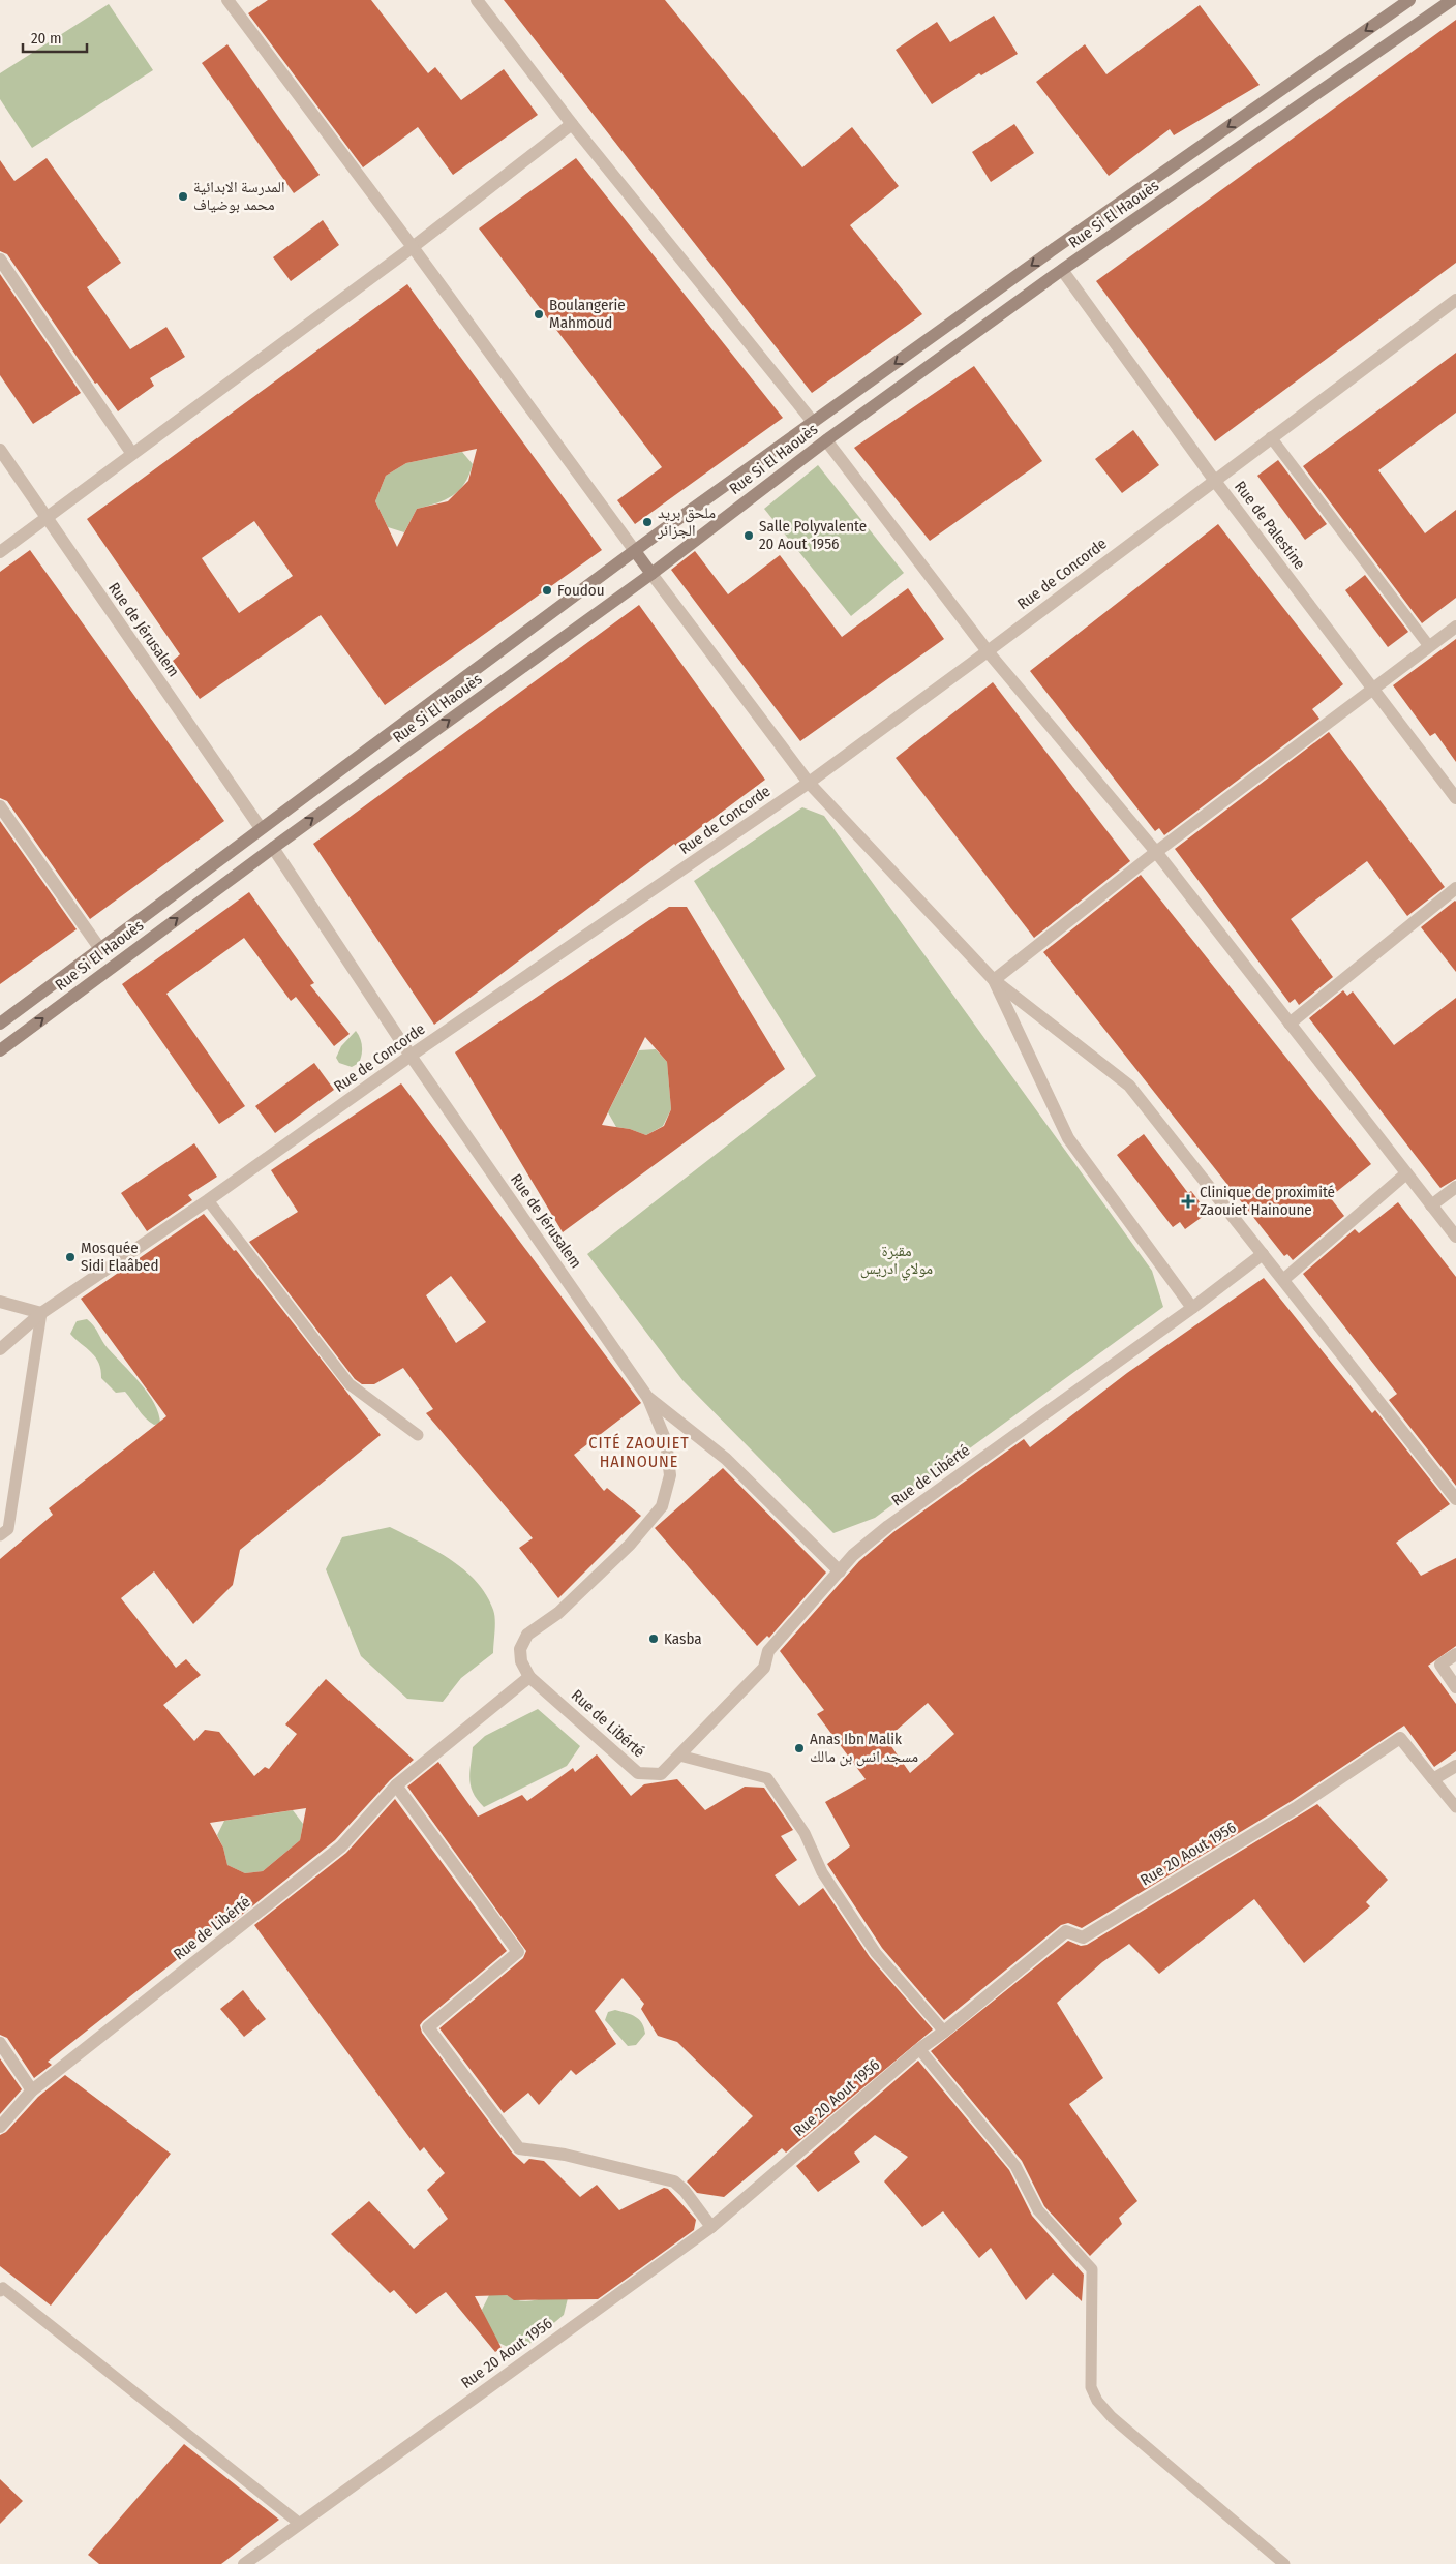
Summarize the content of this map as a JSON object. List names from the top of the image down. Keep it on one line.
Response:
{"streets":{"street":["Rue Si El Haouès","Rue de Palestine","Rue de Concorde","Rue de Jérusalem","Rue de Libérté","Rue 20 Aout 1956"]},"crossings":[["Rue Si El Haouès","Rue de Palestine"],["Rue Si El Haouès","Rue de Jérusalem"],["Rue de Palestine","Rue de Concorde"],["Rue de Concorde","Rue de Jérusalem"],["Rue de Jérusalem","Rue de Libérté"]],"districts":["CITÉ ZAOUIET HAINOUNE"],"parks":["مقبرة مولاي ادريس"],"places":{"other":["المدرسة الابدائية محمد بوضياف","Boulangerie Mahmoud","ملحق بريد الجزائر","Salle Polyvalente 20 Aout 1956","Foudou","Mosquée Sidi Elaâbed","Kasba","Anas Ibn Malik مسجد انس بن مالك"],"health":["Clinique de proximité Zaouiet Hainoune"]},"scale_bar":"20 m"}
